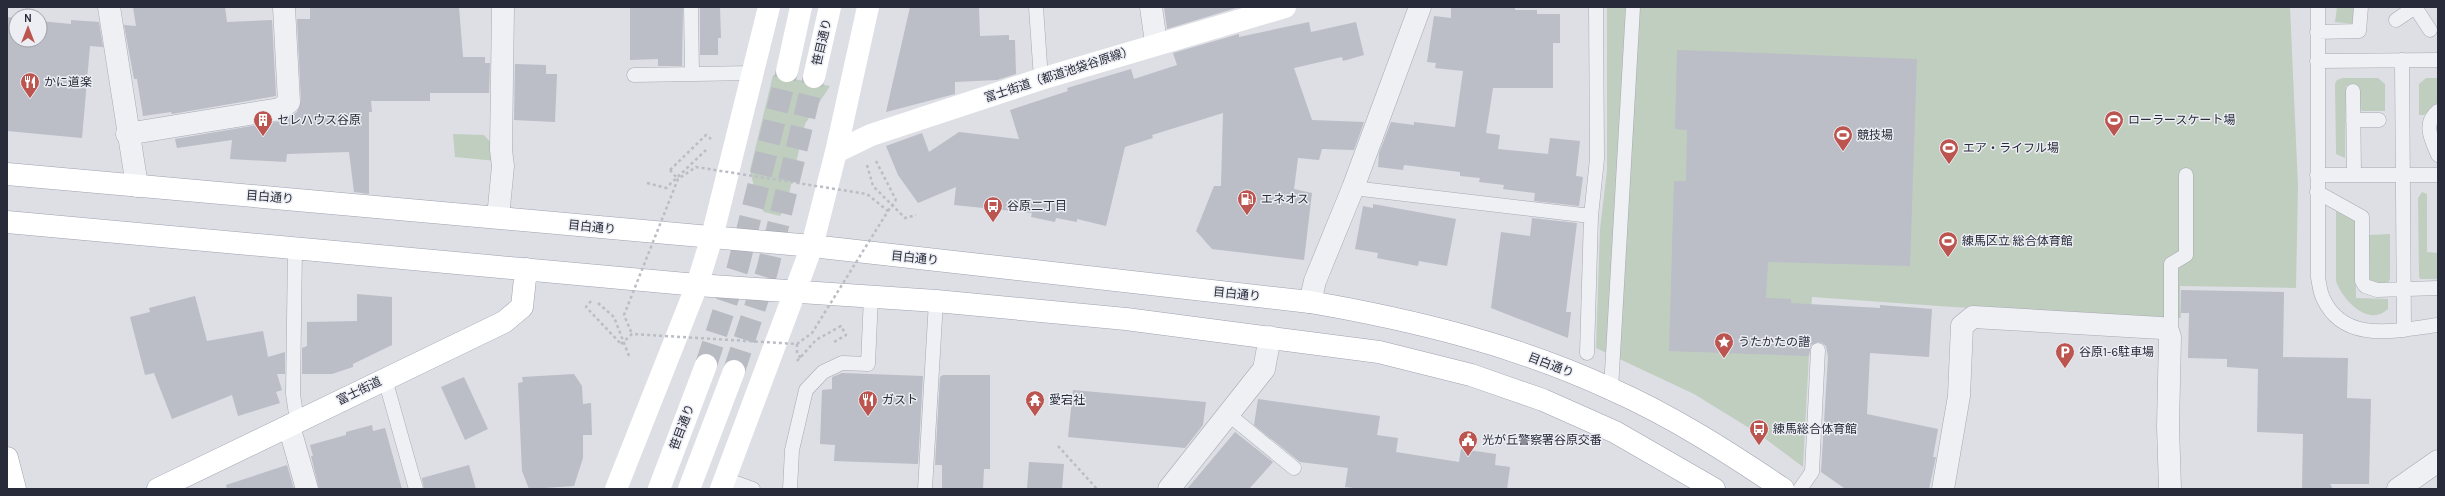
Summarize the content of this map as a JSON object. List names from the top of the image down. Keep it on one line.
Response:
{"streets":{"main road":["笹目通り","富士街道（都道池袋谷原線）","目白通り","富士街道"]},"places":{"restaurant":["かに道楽","ガスト"],"building":["セレハウス谷原"],"sports":["ローラースケート場","競技場","エア・ライフル場","練馬区立 総合体育館"],"fuel station":["エネオス"],"bus stop":["谷原二丁目","練馬総合体育館"],"place":["うたかたの譜"],"parking":["谷原1-6駐車場"],"temple":["愛宕社"],"public building":["光が丘警察署谷原交番"]},"north":"top"}
